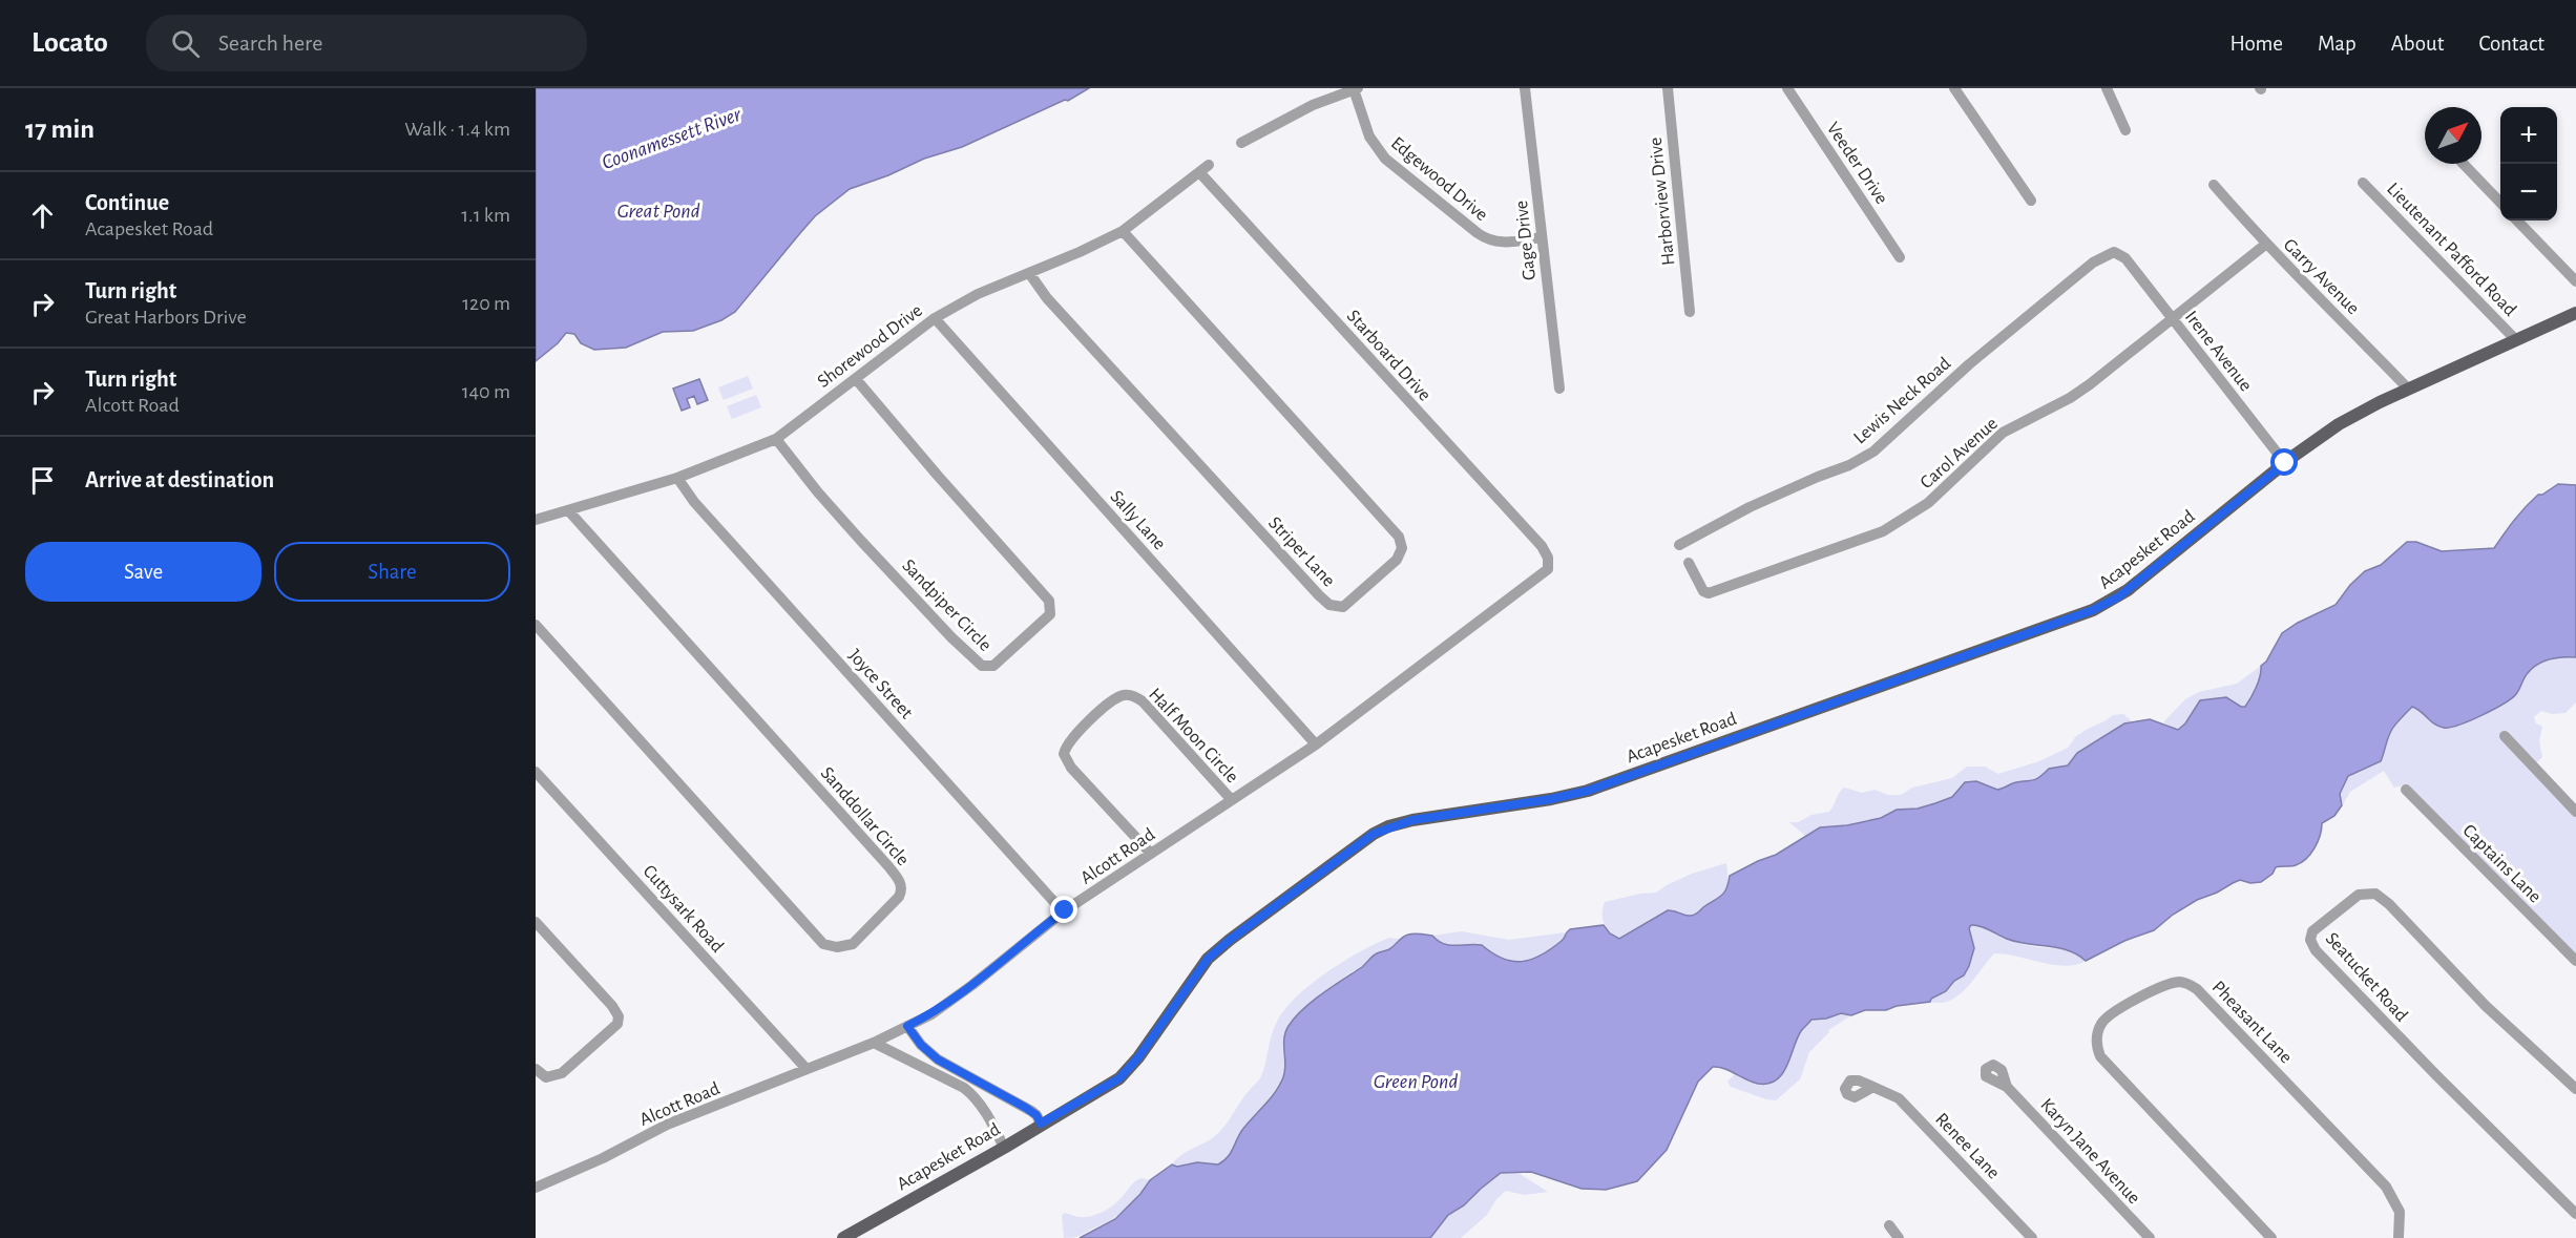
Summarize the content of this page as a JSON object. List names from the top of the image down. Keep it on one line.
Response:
{"streets":{"main road":["Acapesket Road"],"street":["Veeder Drive","Edgewood Drive","Harborview Drive","Gage Drive","Lieutenant Pafford Road","Garry Avenue","Shorewood Drive","Irene Avenue","Starboard Drive","Lewis Neck Road","Carol Avenue","Sally Lane","Striper Lane","Sandpiper Circle","Joyce Street","Half Moon Circle","Sanddollar Circle","Alcott Road","Captains Lane","Cuttysark Road","Seatucket Road","Pheasant Lane","Renee Lane","Karyn Jane Avenue"]},"crossings":[["Edgewood Drive","Gage Drive"],["Lieutenant Pafford Road","Acapesket Road"],["Garry Avenue","Carol Avenue"],["Garry Avenue","Acapesket Road"],["Shorewood Drive","Starboard Drive"],["Shorewood Drive","Sally Lane"],["Shorewood Drive","Striper Lane"],["Shorewood Drive","Sandpiper Circle"],["Shorewood Drive","Joyce Street"],["Shorewood Drive","Sanddollar Circle"],["Irene Avenue","Lewis Neck Road"],["Irene Avenue","Carol Avenue"],["Irene Avenue","Acapesket Road"],["Starboard Drive","Alcott Road"],["Sally Lane","Alcott Road"],["Joyce Street","Alcott Road"],["Half Moon Circle","Alcott Road"],["Alcott Road","Cuttysark Road"]],"water":["Coonamessett River","Great Pond","Green Pond"],"north":"top right","page":{"header":"Locato","search":"Search here","nav":["Home","Map","About","Contact"],"heading":["17 min","Walk · 1.4 km"],"map_buttons":["+","−"],"list":[["Continue","Acapesket Road","1.1 km"],["Turn right","Great Harbors Drive","120 m"],["Turn right","Alcott Road","140 m"],"Arrive at destination"],"buttons":["Save","Share"]}}
